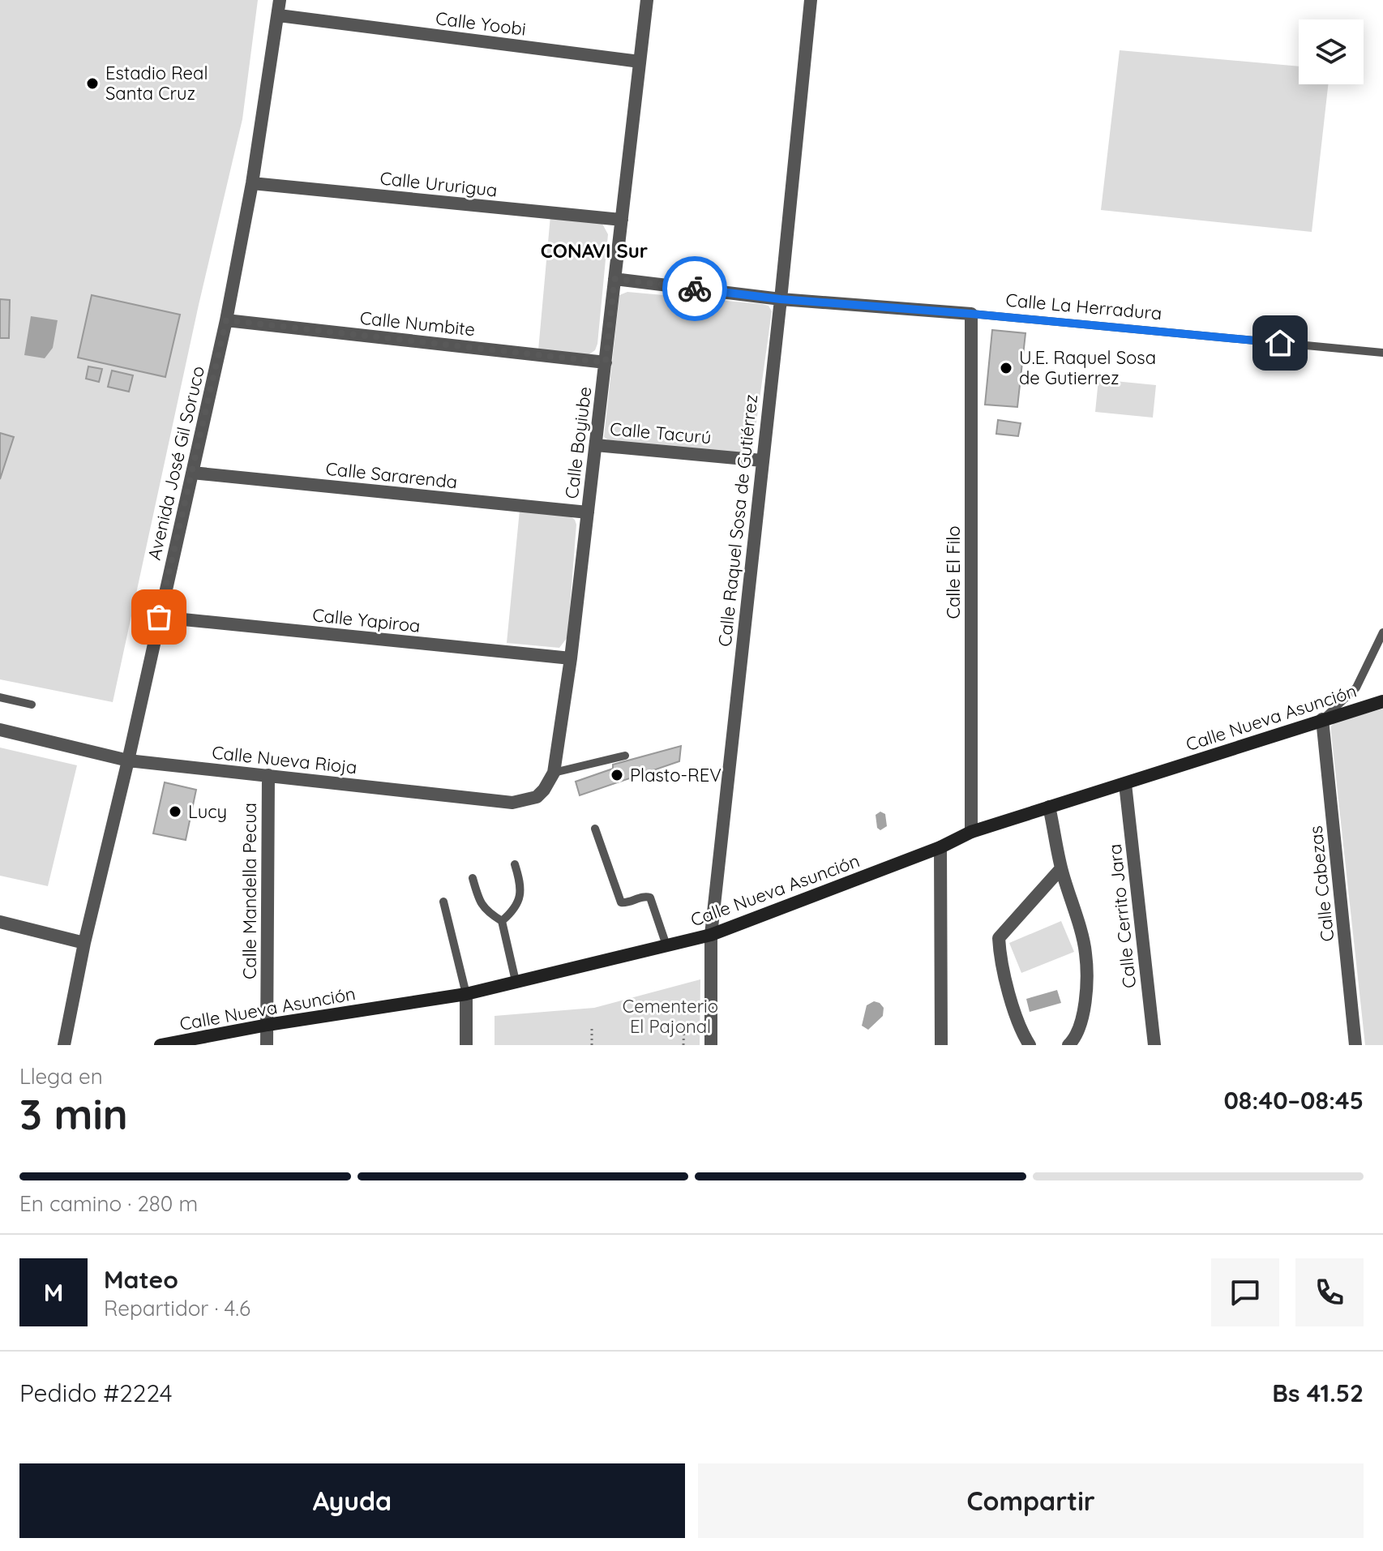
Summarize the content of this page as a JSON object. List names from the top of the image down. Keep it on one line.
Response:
{"streets":{"street":["Calle Yoobi","Calle Ururigua","Calle La Herradura","Calle Numbite","Calle Tacurú","Calle Boyiube","Avenida José Gil Soruco","Calle Sararenda","Calle Raquel Sosa de Gutiérrez","Calle El Filo","Calle Yapiroa","Calle Nueva Asunción","Calle Nueva Rioja","Calle Cabezas","Calle Mandella Pecua","Calle Cerrito Jara"]},"crossings":[["Calle Yoobi","Calle Boyiube"],["Calle Yoobi","Avenida José Gil Soruco"],["Calle Ururigua","Calle Boyiube"],["Calle Ururigua","Avenida José Gil Soruco"],["Calle La Herradura","Calle Boyiube"],["Calle La Herradura","Calle Raquel Sosa de Gutiérrez"],["Calle La Herradura","Calle El Filo"],["Calle Numbite","Calle Boyiube"],["Calle Numbite","Avenida José Gil Soruco"],["Calle Tacurú","Calle Boyiube"],["Calle Tacurú","Calle Raquel Sosa de Gutiérrez"],["Calle Boyiube","Calle Sararenda"],["Calle Boyiube","Calle Yapiroa"],["Calle Boyiube","Calle Nueva Rioja"],["Avenida José Gil Soruco","Calle Sararenda"],["Avenida José Gil Soruco","Calle Yapiroa"],["Avenida José Gil Soruco","Calle Nueva Rioja"],["Calle Raquel Sosa de Gutiérrez","Calle Nueva Asunción"],["Calle El Filo","Calle Nueva Asunción"],["Calle Nueva Asunción","Calle Cabezas"],["Calle Nueva Asunción","Calle Mandella Pecua"],["Calle Nueva Asunción","Calle Cerrito Jara"],["Calle Nueva Rioja","Calle Mandella Pecua"]],"districts":["CONAVI Sur"],"parks":["Cementerio El Pajonal"],"places":["Estadio Real Santa Cruz","U.E. Raquel Sosa de Gutierrez","Plasto-REV","Lucy"],"page":{"heading":["3 min","Llega en","08:40–08:45"],"panel":["Mateo","Repartidor · 4.6","Pedido #2224","Bs 41.52"],"bar":"En camino · 280 m","round":"M","buttons":["Ayuda","Compartir"]}}
